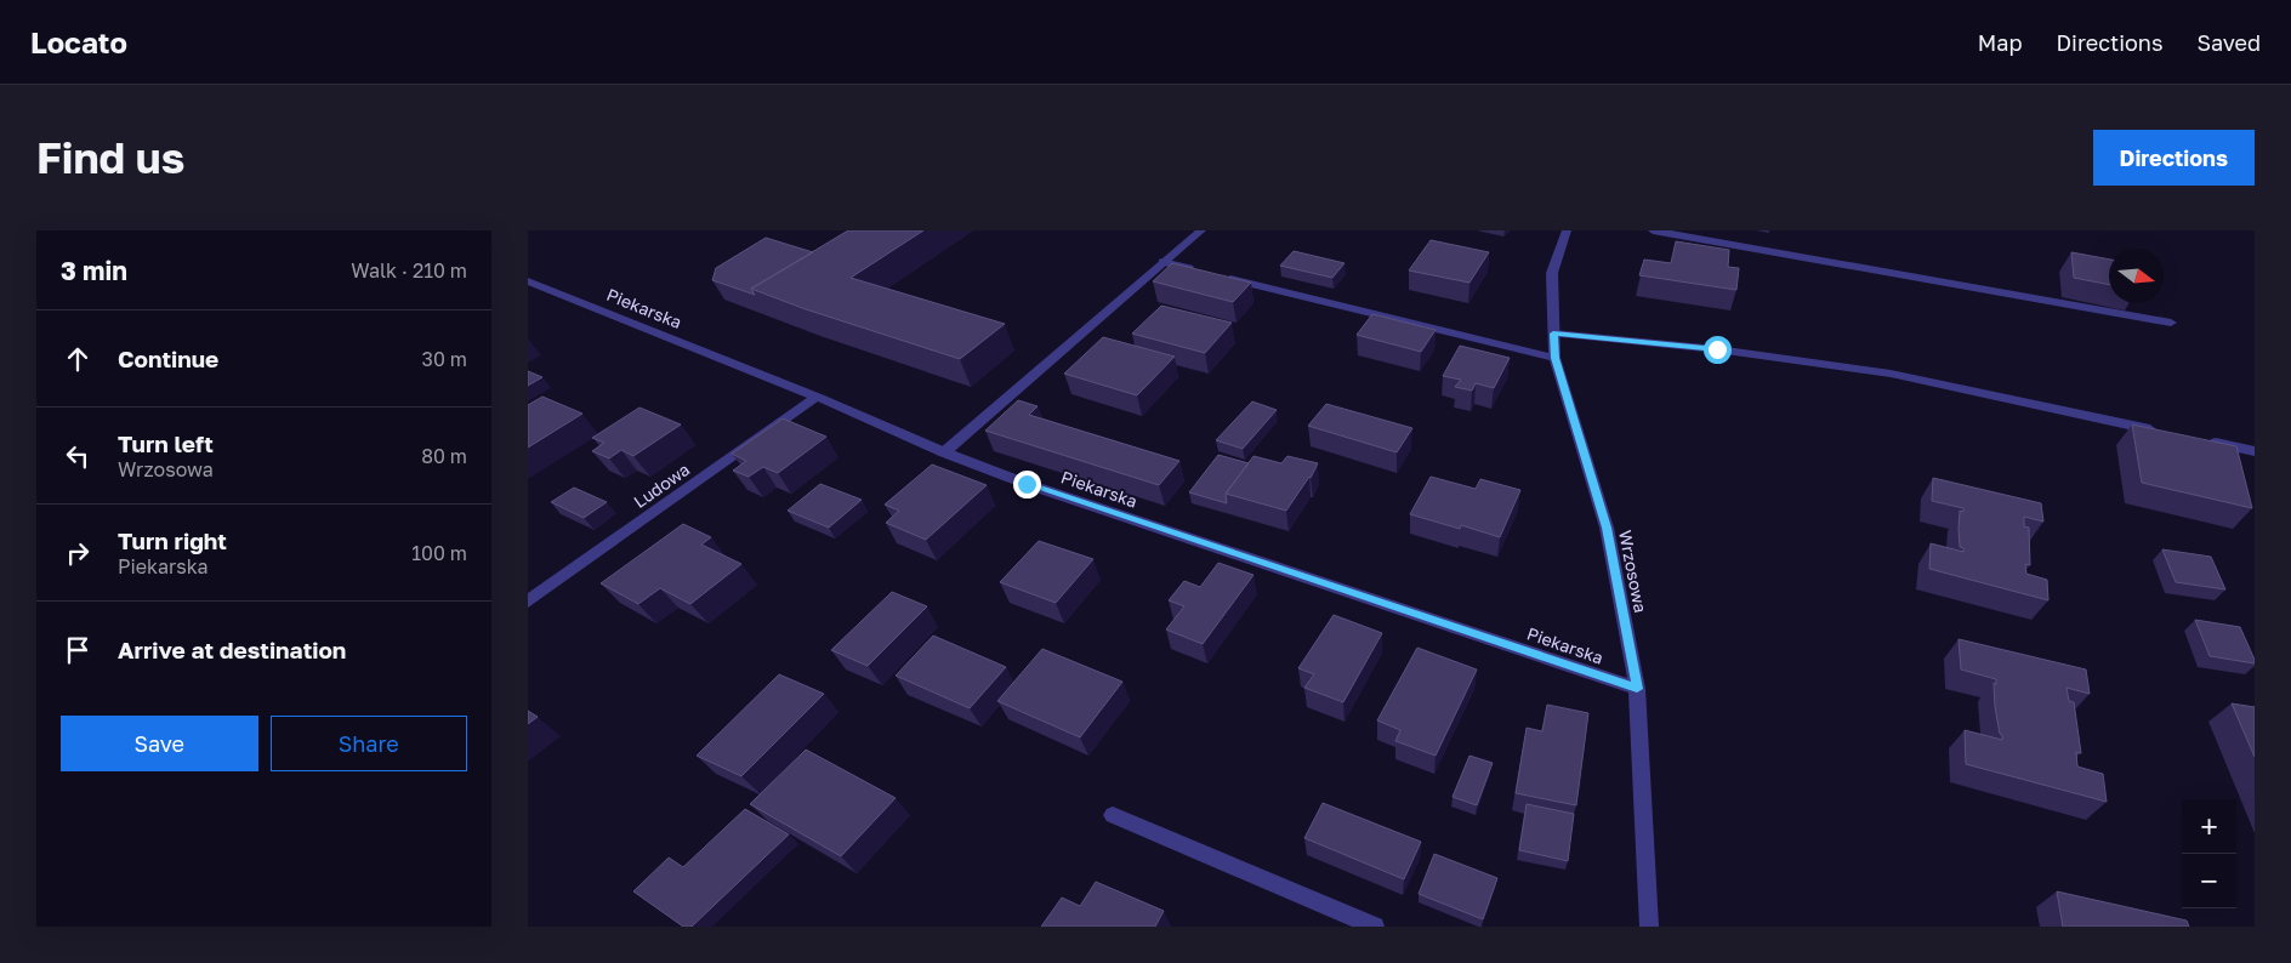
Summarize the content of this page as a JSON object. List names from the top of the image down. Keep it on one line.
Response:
{"streets":{"street":["Piekarska","Ludowa","Wrzosowa"]},"crossings":[["Piekarska","Ludowa"],["Piekarska","Wrzosowa"]],"north":"right","page":{"header":"Locato","nav":["Map","Directions","Saved"],"buttons":["Directions",["Save","Share"]],"title":"Find us","heading":["3 min","Walk · 210 m"],"list":[["Continue","30 m"],["Turn left","Wrzosowa","80 m"],["Turn right","Piekarska","100 m"],"Arrive at destination"],"map_buttons":["+","−"]}}
